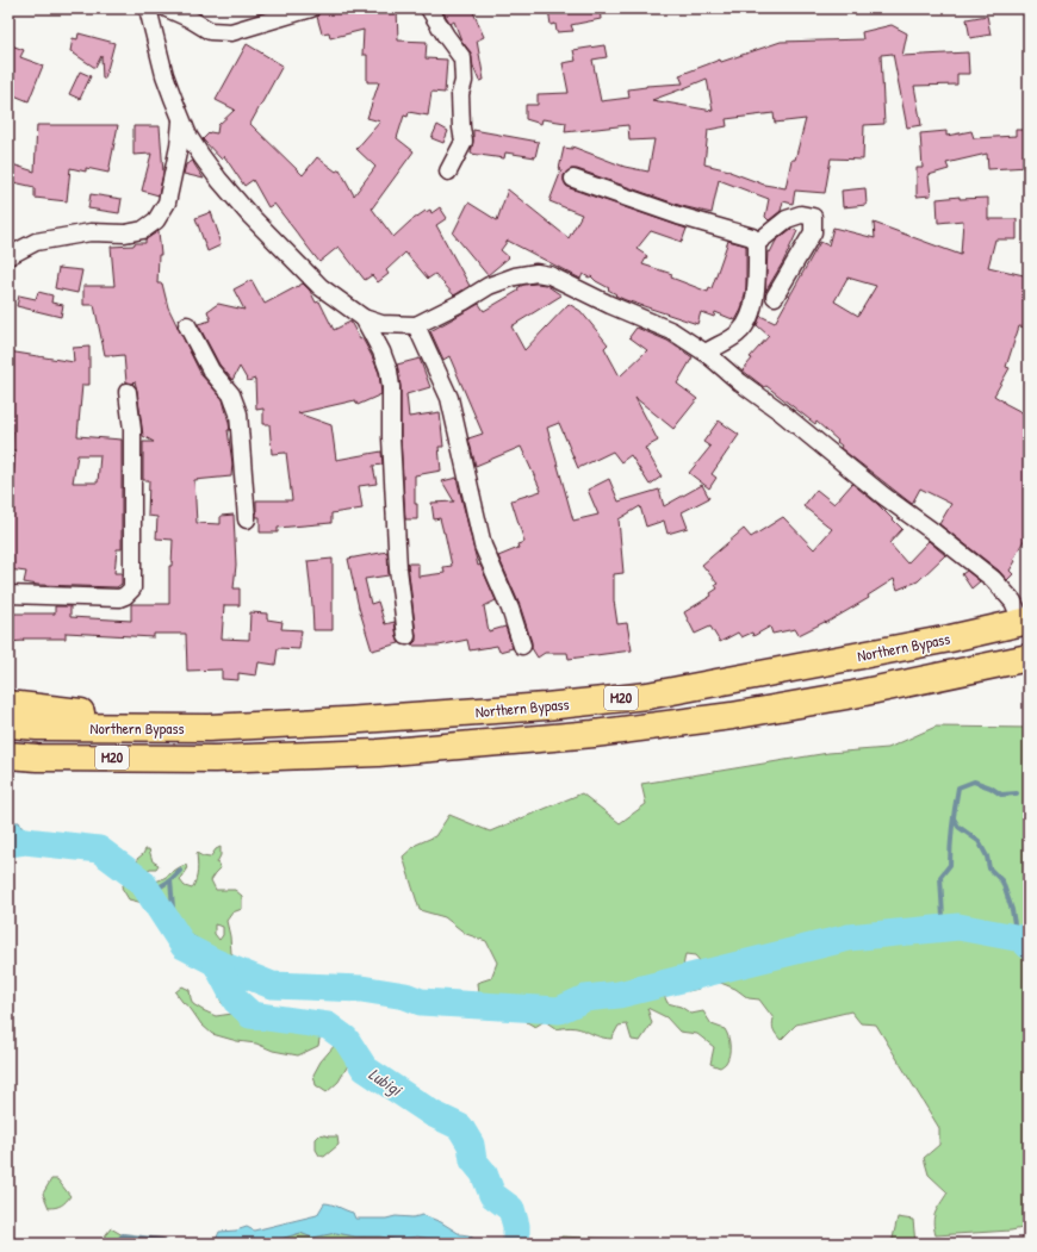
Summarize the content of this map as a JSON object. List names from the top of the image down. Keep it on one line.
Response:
{"streets":{"highway":["Northern Bypass","M20"]},"water":["Lubigi"]}
